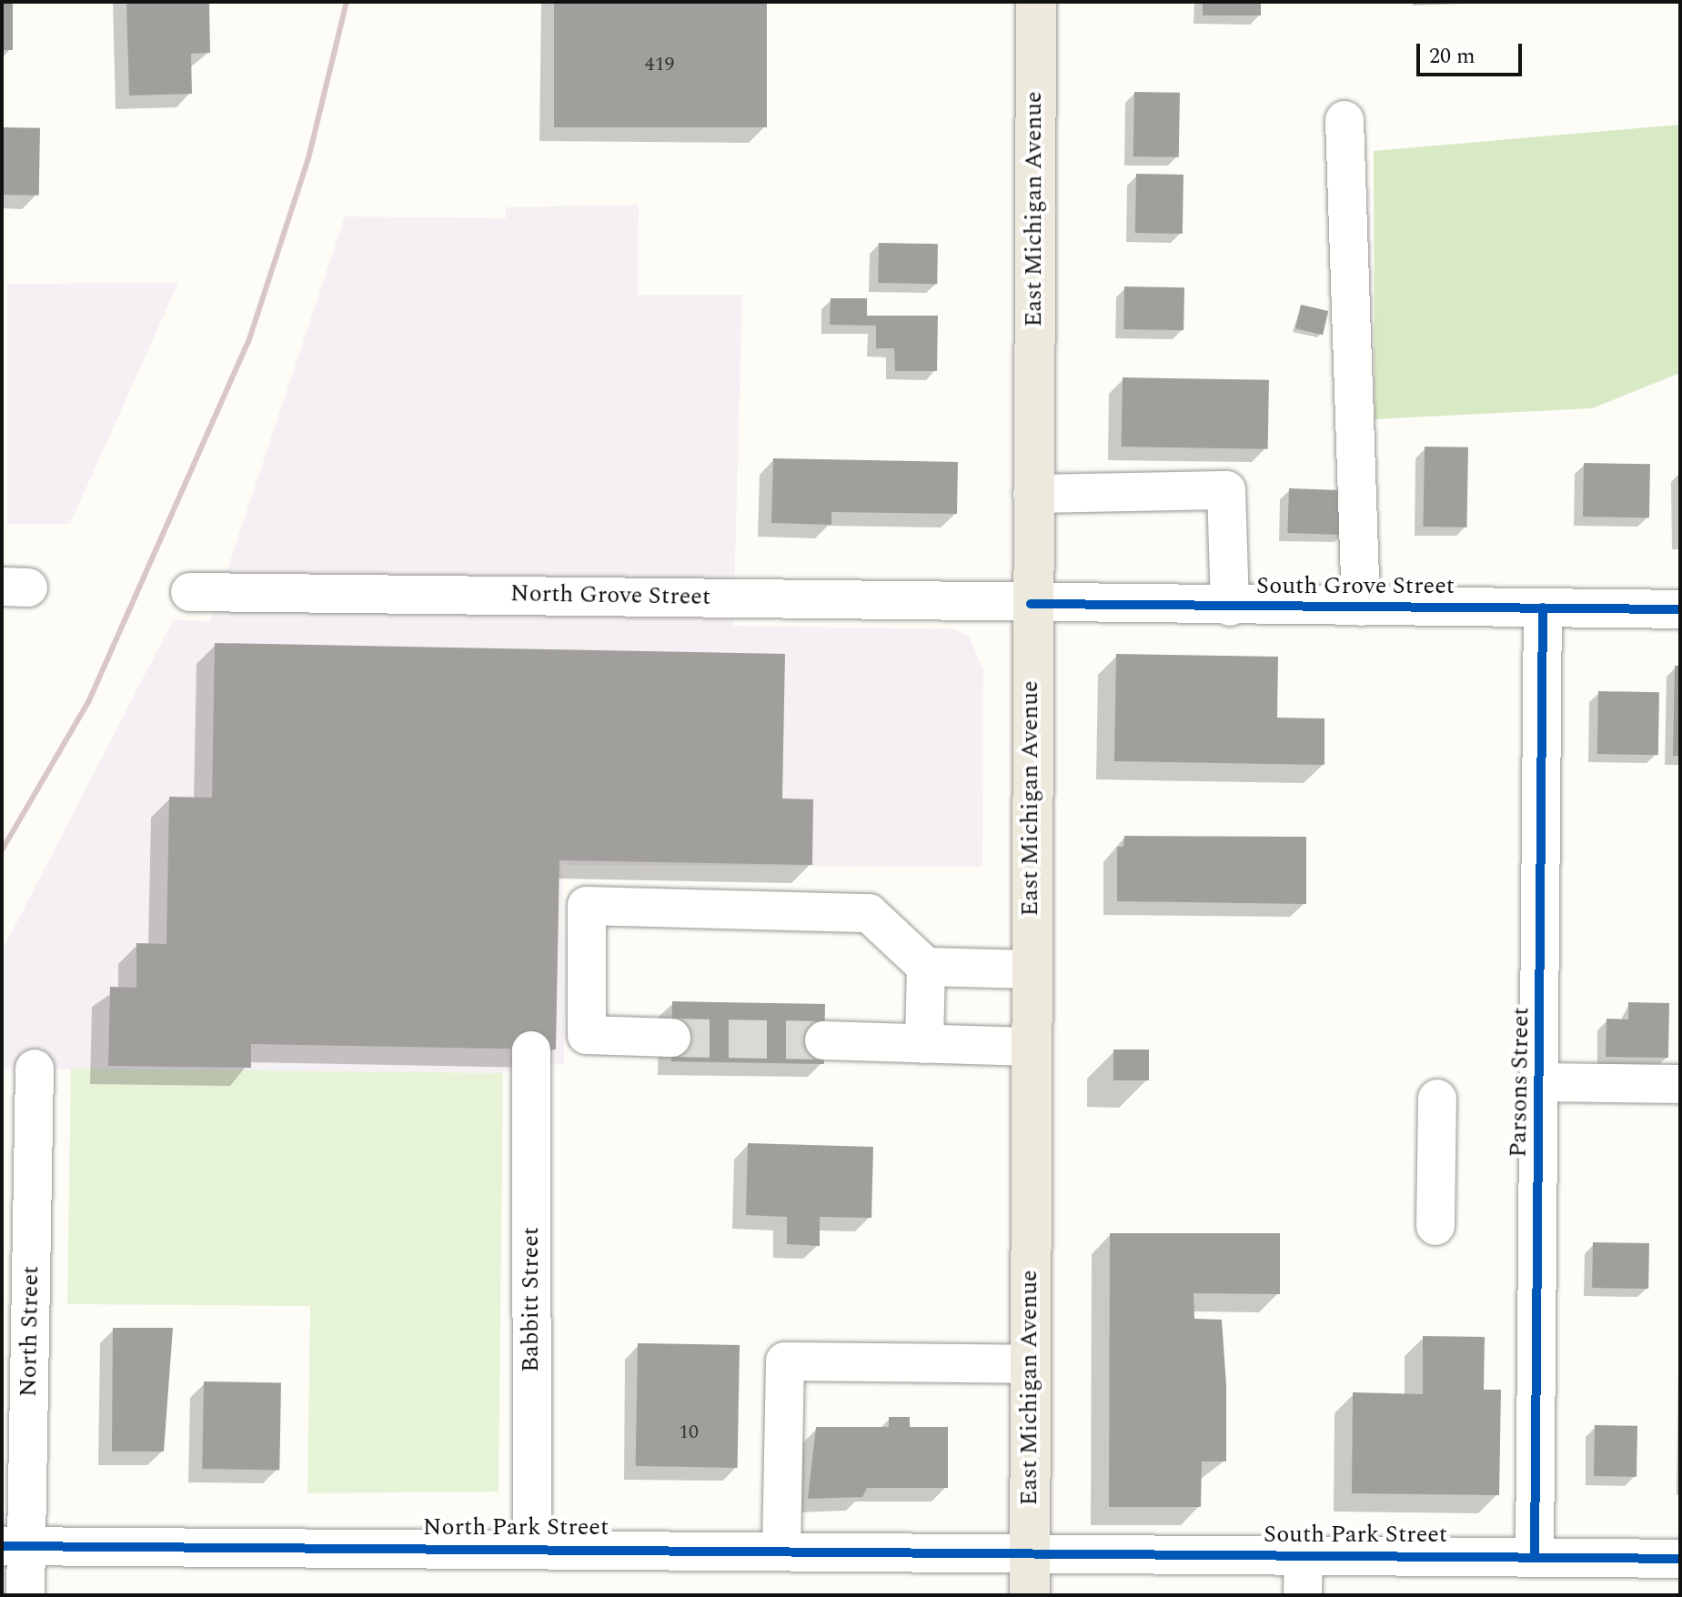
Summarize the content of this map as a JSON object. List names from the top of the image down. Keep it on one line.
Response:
{"streets":{"main road":["East Michigan Avenue"],"street":["South Grove Street","North Grove Street","Parsons Street","Babbitt Street","North Street","North Park Street","South Park Street"]},"crossings":[["East Michigan Avenue","South Grove Street"],["East Michigan Avenue","North Grove Street"],["East Michigan Avenue","North Park Street"],["East Michigan Avenue","South Park Street"],["South Grove Street","North Grove Street"],["South Grove Street","Parsons Street"],["Parsons Street","South Park Street"],["Babbitt Street","North Park Street"],["North Street","North Park Street"],["North Park Street","South Park Street"]],"house_numbers":["419","10"],"scale_bar":"20 m"}
